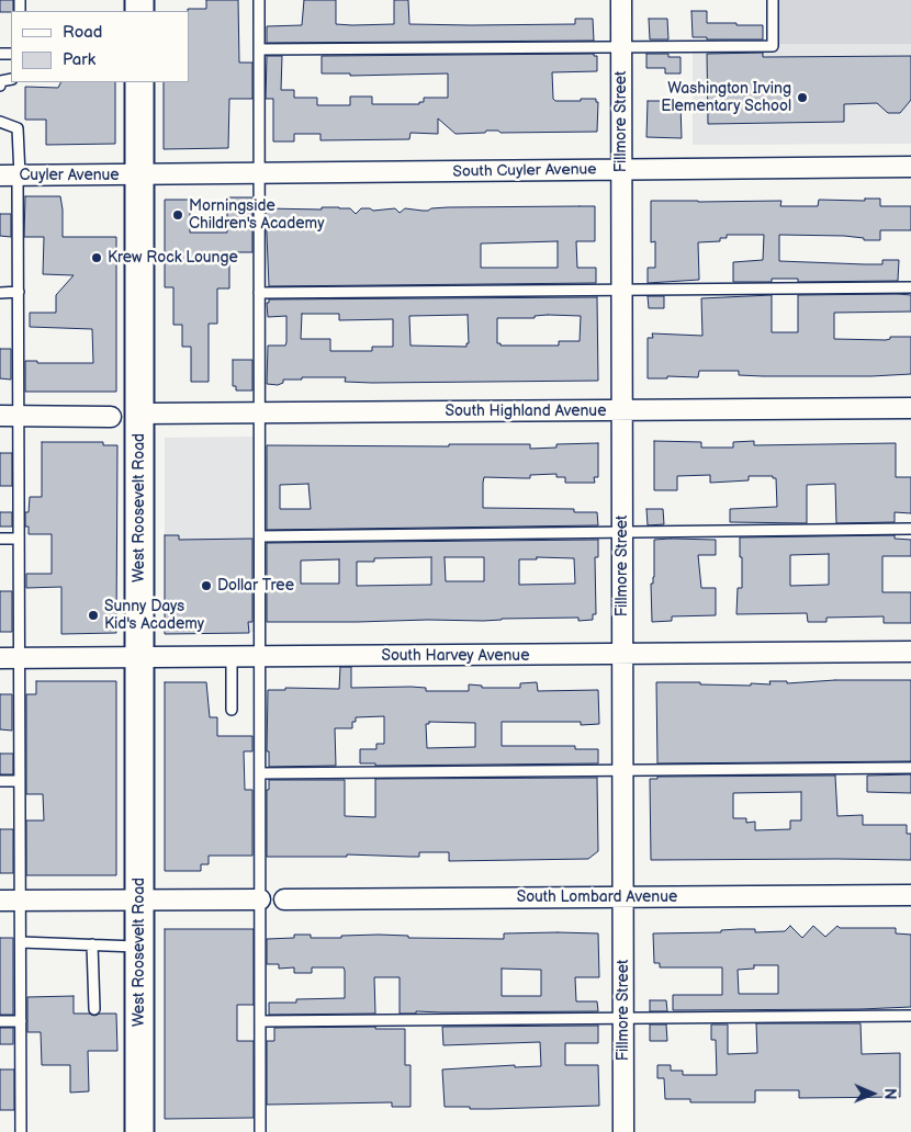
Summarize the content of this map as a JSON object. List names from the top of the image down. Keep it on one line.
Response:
{"streets":{"main road":["West Roosevelt Road"],"street":["Fillmore Street","South Cuyler Avenue","Cuyler Avenue","South Highland Avenue","South Harvey Avenue","South Lombard Avenue"]},"crossings":[["Fillmore Street","South Cuyler Avenue"],["Fillmore Street","South Highland Avenue"],["Fillmore Street","South Harvey Avenue"],["Fillmore Street","South Lombard Avenue"],["South Cuyler Avenue","Cuyler Avenue"],["South Cuyler Avenue","West Roosevelt Road"],["Cuyler Avenue","West Roosevelt Road"],["South Highland Avenue","West Roosevelt Road"],["West Roosevelt Road","South Harvey Avenue"]],"places":["Washington Irving Elementary School","Morningside Children's Academy","Krew Rock Lounge","Dollar Tree","Sunny Days Kid's Academy"],"legend":["Road","Park"],"north":"right"}
